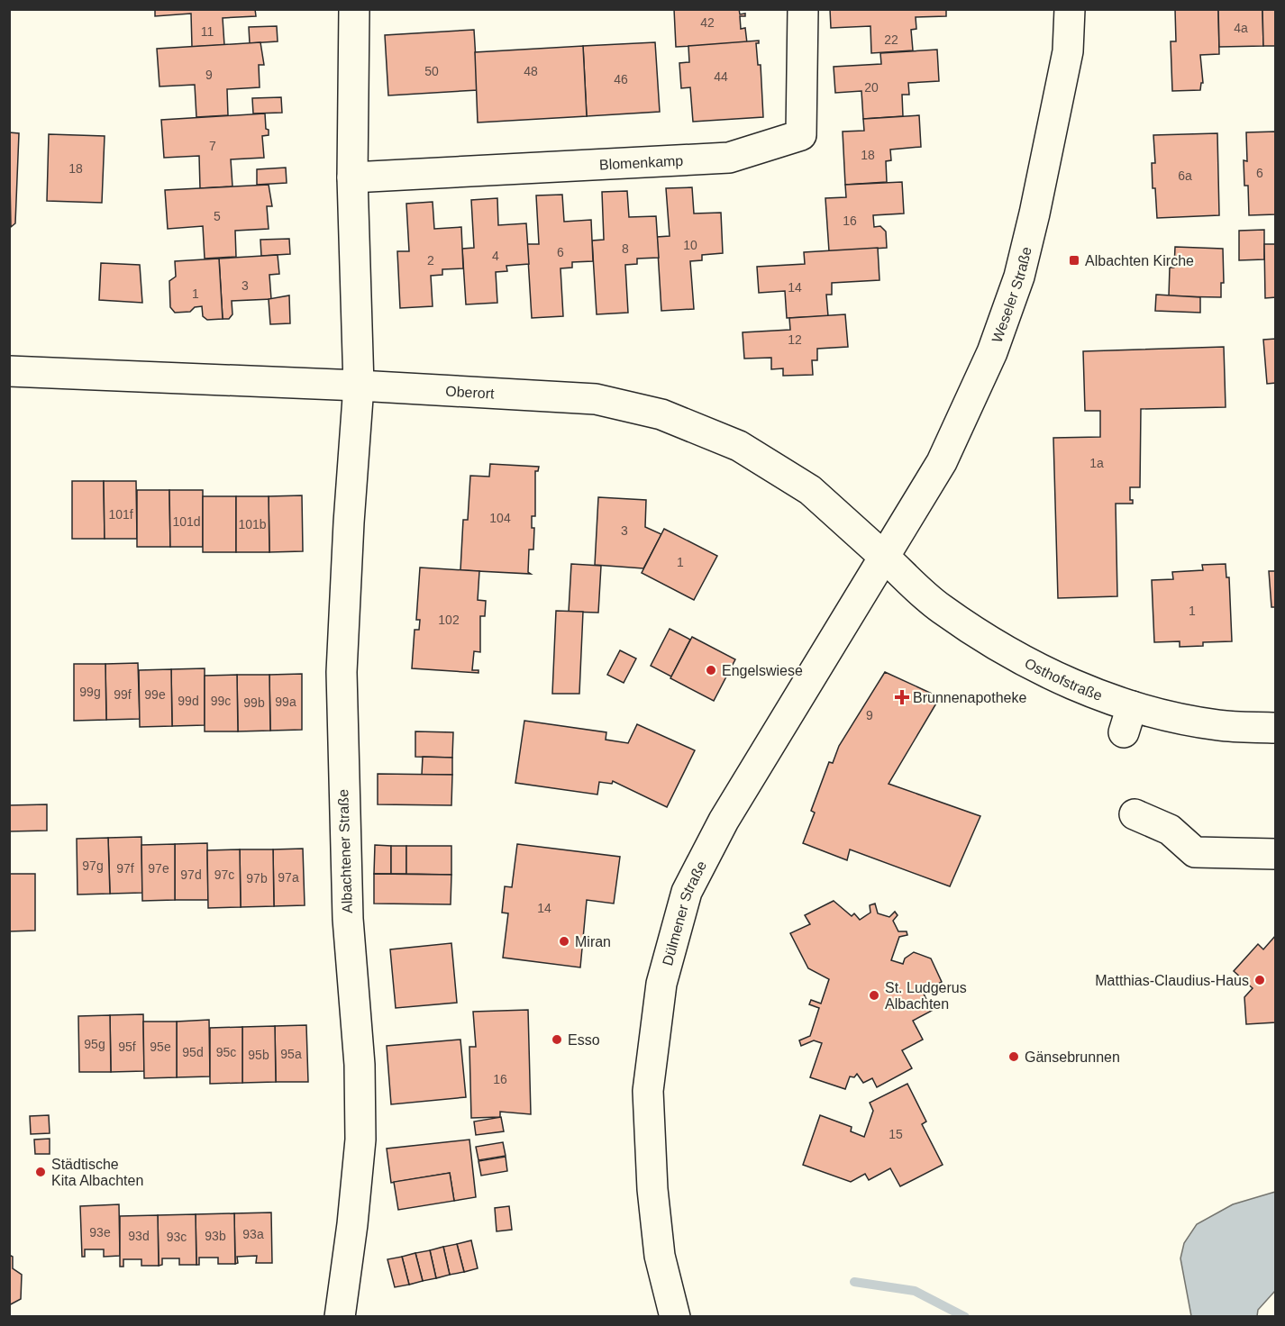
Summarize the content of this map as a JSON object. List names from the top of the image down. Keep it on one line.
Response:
{"streets":{"street":["Blomenkamp","Weseler Straße","Oberort","Osthofstraße","Albachtener Straße","Dülmener Straße"]},"crossings":[["Weseler Straße","Oberort"],["Weseler Straße","Osthofstraße"],["Weseler Straße","Dülmener Straße"],["Oberort","Osthofstraße"],["Oberort","Albachtener Straße"],["Oberort","Dülmener Straße"],["Osthofstraße","Dülmener Straße"]],"places":{"transit":["Albachten Kirche"],"other":["Engelswiese","Miran","Matthias-Claudius-Haus","St. Ludgerus Albachten","Esso","Gänsebrunnen","Städtische Kita Albachten"],"health":["Brunnenapotheke"]},"house_numbers":["42","4a","11","22","50","48","9","44","46","20","7","18","18","6","6a","5","16","10","8","6","4","2","3","14","1","12","1a","101f","104","101d","101b","3","1","1","102","99g","99f","99e","99d","99c","99a","99b","9","97g","97f","97e","97d","97c","97a","97b","14","95g","95f","95e","95d","95c","95a","95b","16","15","93e","93a","93d","93b","93c"]}
